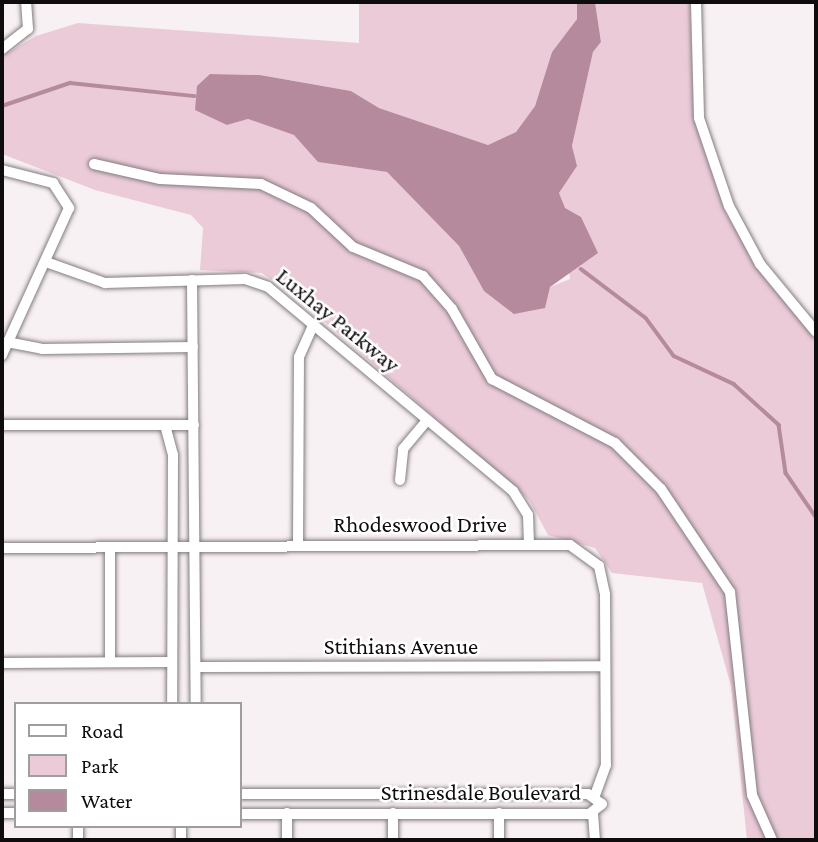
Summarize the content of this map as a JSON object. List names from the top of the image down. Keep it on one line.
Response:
{"streets":{"street":["Luxhay Parkway","Rhodeswood Drive","Stithians Avenue","Strinesdale Boulevard"]},"crossings":[["Luxhay Parkway","Rhodeswood Drive"],["Rhodeswood Drive","Stithians Avenue"],["Rhodeswood Drive","Strinesdale Boulevard"]],"legend":["Road","Park","Water"]}
